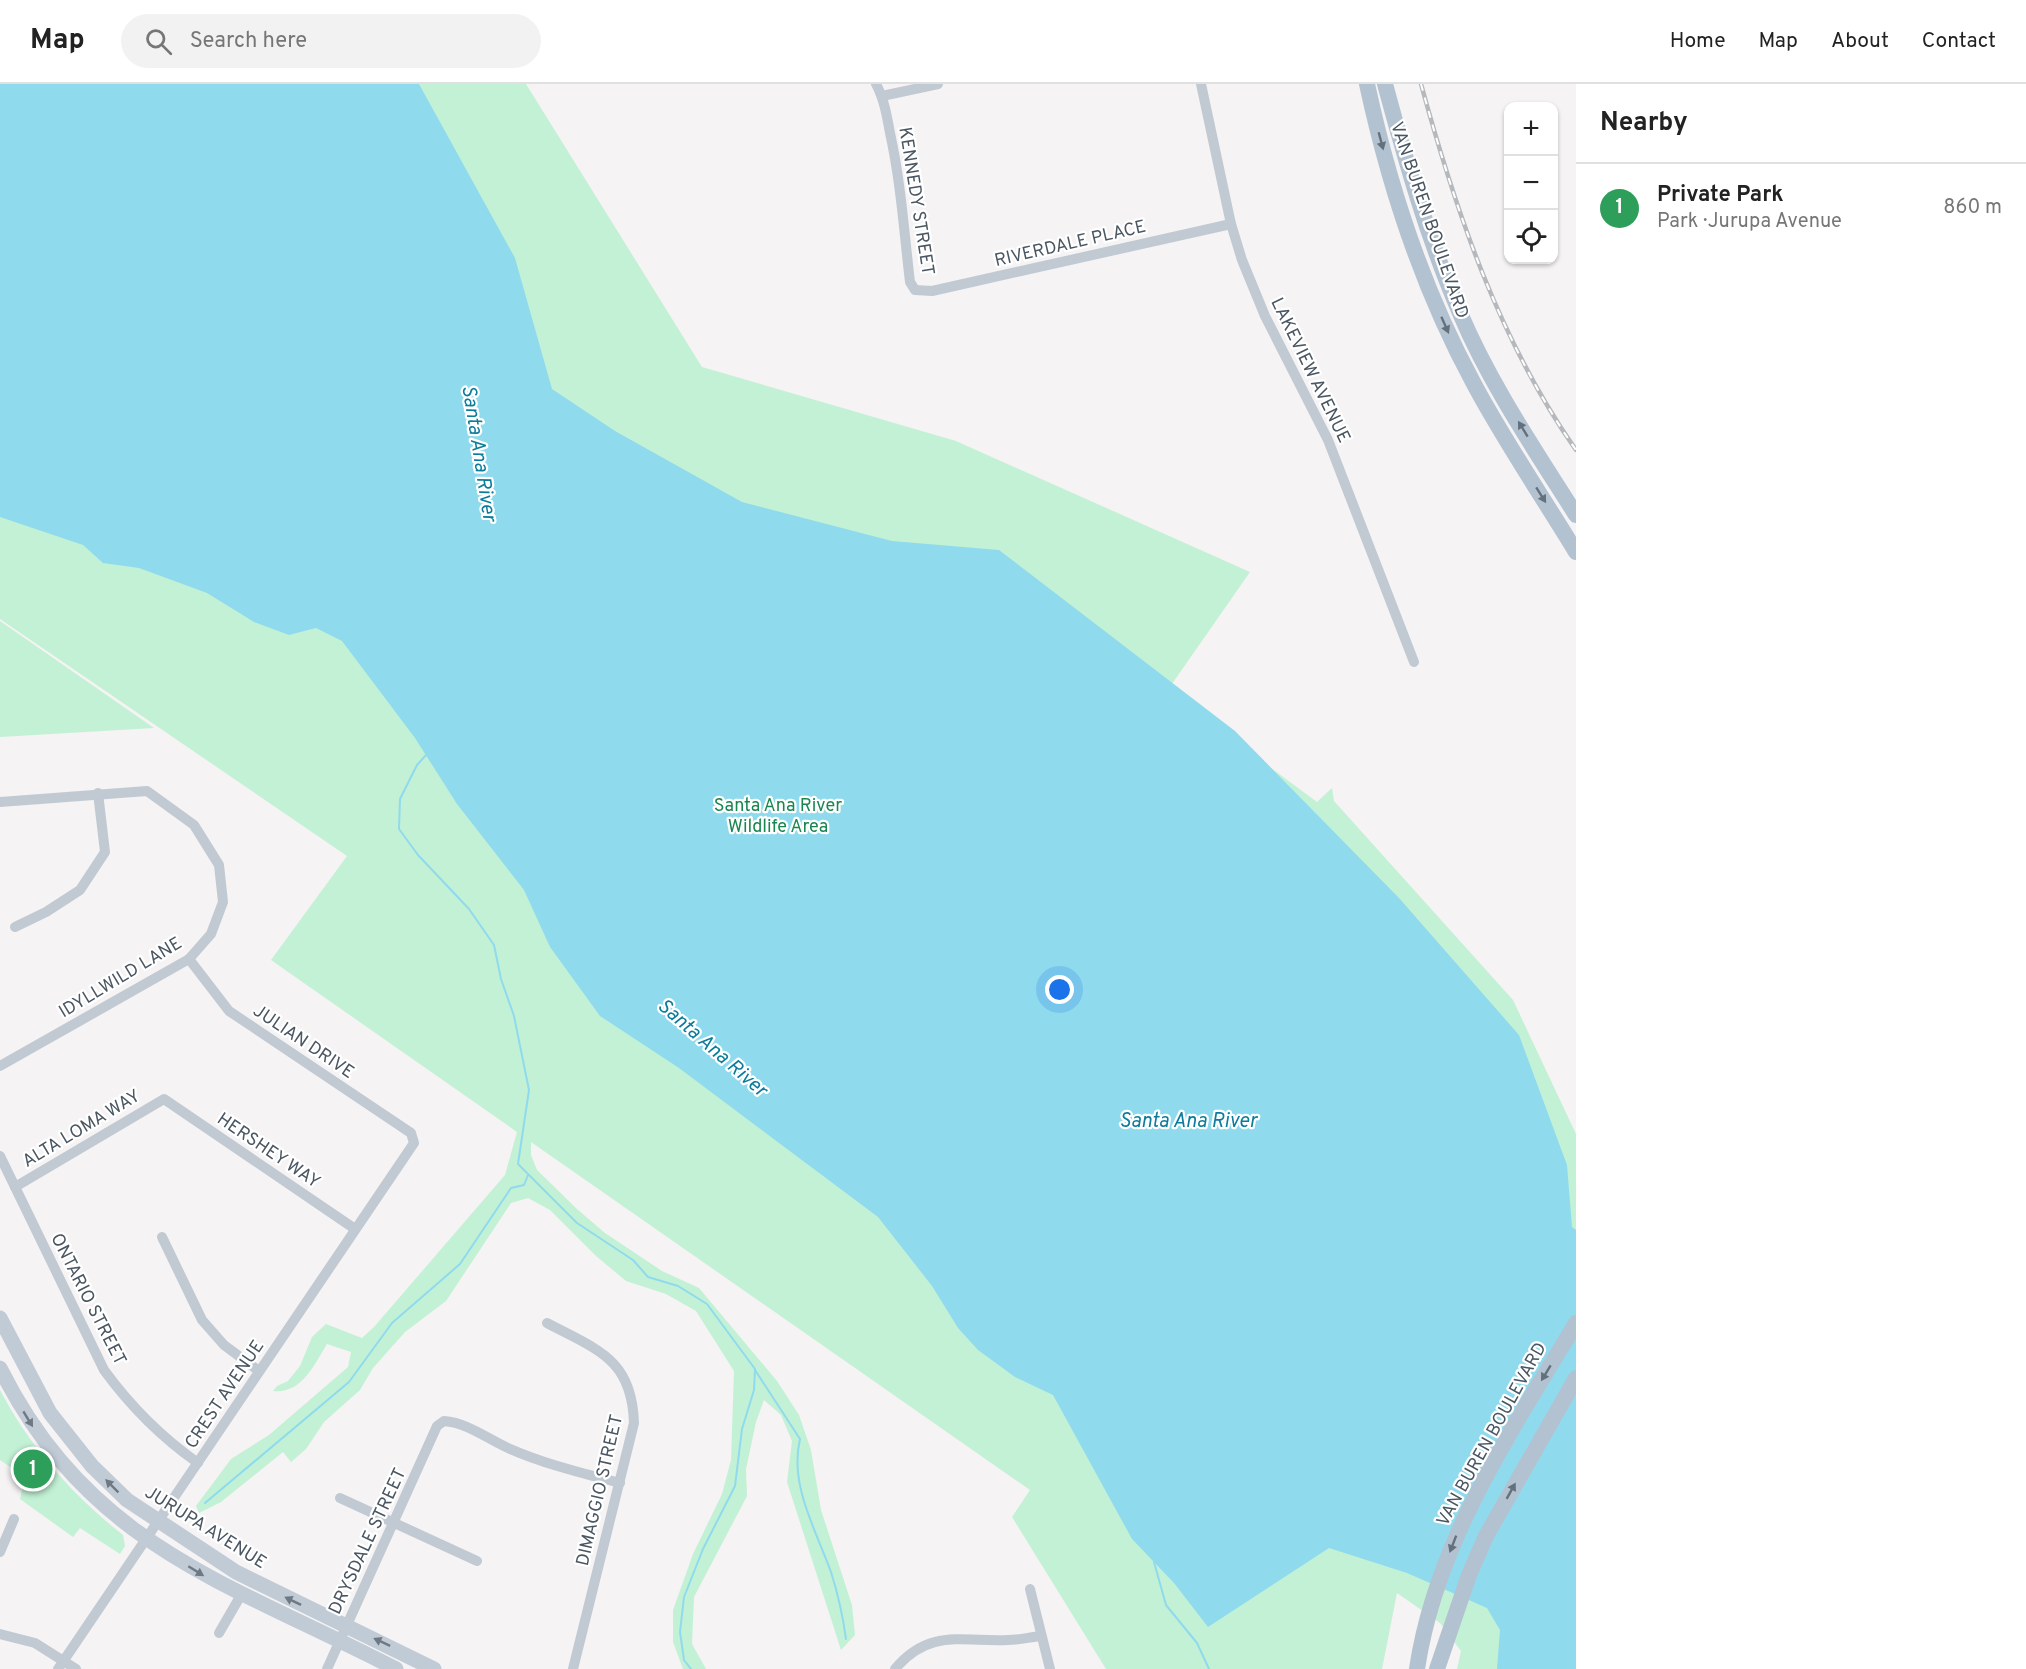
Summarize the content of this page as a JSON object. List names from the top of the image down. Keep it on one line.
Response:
{"streets":{"main road":["VAN BUREN BOULEVARD","JURUPA AVENUE"],"street":["KENNEDY STREET","RIVERDALE PLACE","LAKEVIEW AVENUE","IDYLLWILD LANE","JULIAN DRIVE","ALTA LOMA WAY","HERSHEY WAY","ONTARIO STREET","CREST AVENUE","DIMAGGIO STREET","DRYSDALE STREET"]},"crossings":[["KENNEDY STREET","RIVERDALE PLACE"],["RIVERDALE PLACE","LAKEVIEW AVENUE"],["IDYLLWILD LANE","JULIAN DRIVE"],["JULIAN DRIVE","CREST AVENUE"],["ALTA LOMA WAY","HERSHEY WAY"],["ALTA LOMA WAY","ONTARIO STREET"],["HERSHEY WAY","CREST AVENUE"],["ONTARIO STREET","CREST AVENUE"],["CREST AVENUE","JURUPA AVENUE"],["DIMAGGIO STREET","DRYSDALE STREET"],["JURUPA AVENUE","DRYSDALE STREET"]],"water":["Santa Ana River"],"parks":["Santa Ana River Wildlife Area"],"page":{"header":"Map","search":"Search here","nav":["Home","Map","About","Contact"],"heading":"Nearby","map_buttons":["+","−"],"list":[{"mark":"1","name":"Private Park","note":"Park · Jurupa Avenue","value":"860 m"}],"pins":"1"}}
